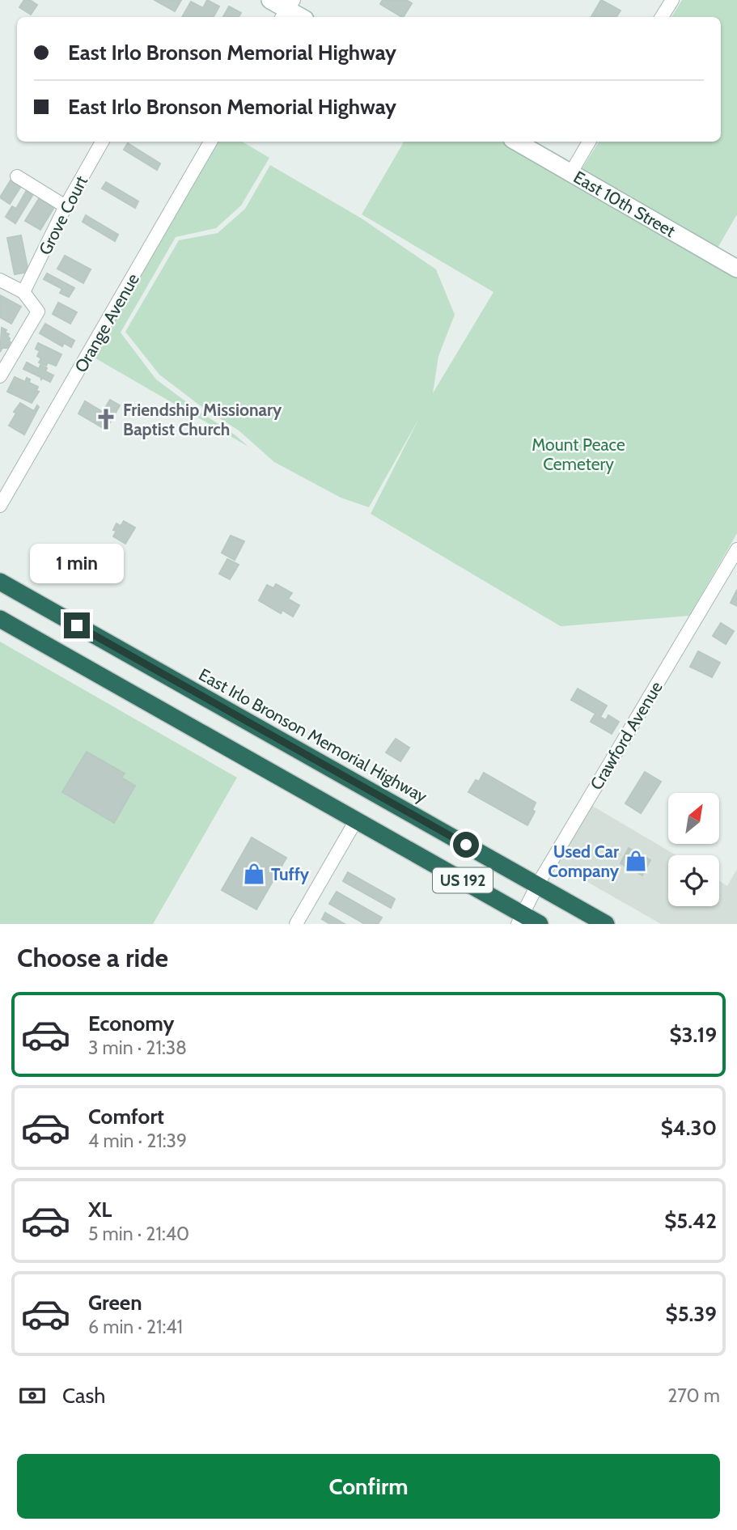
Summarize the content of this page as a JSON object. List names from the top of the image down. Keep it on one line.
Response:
{"streets":{"highway":["East Irlo Bronson Memorial Highway","US 192"],"street":["East 10th Street","Grove Court","Orange Avenue","Crawford Avenue"]},"crossings":[["East Irlo Bronson Memorial Highway","Crawford Avenue"],["Crawford Avenue","US 192"]],"parks":["Mount Peace Cemetery"],"places":{"church":["Friendship Missionary Baptist Church"],"shop":["Used Car Company","Tuffy"]},"north":"top right","page":{"banner":["East Irlo Bronson Memorial Highway","East Irlo Bronson Memorial Highway"],"bubble":"1 min","heading":"Choose a ride","list":[{"name":"Economy","note":"3 min · 21:38","value":"$3.19"},{"name":"Comfort","note":"4 min · 21:39","value":"$4.30"},{"name":"XL","note":"5 min · 21:40","value":"$5.42"},{"name":"Green","note":"6 min · 21:41","value":"$5.39"}],"pay":["Cash","270 m"],"buttons":"Confirm"}}
